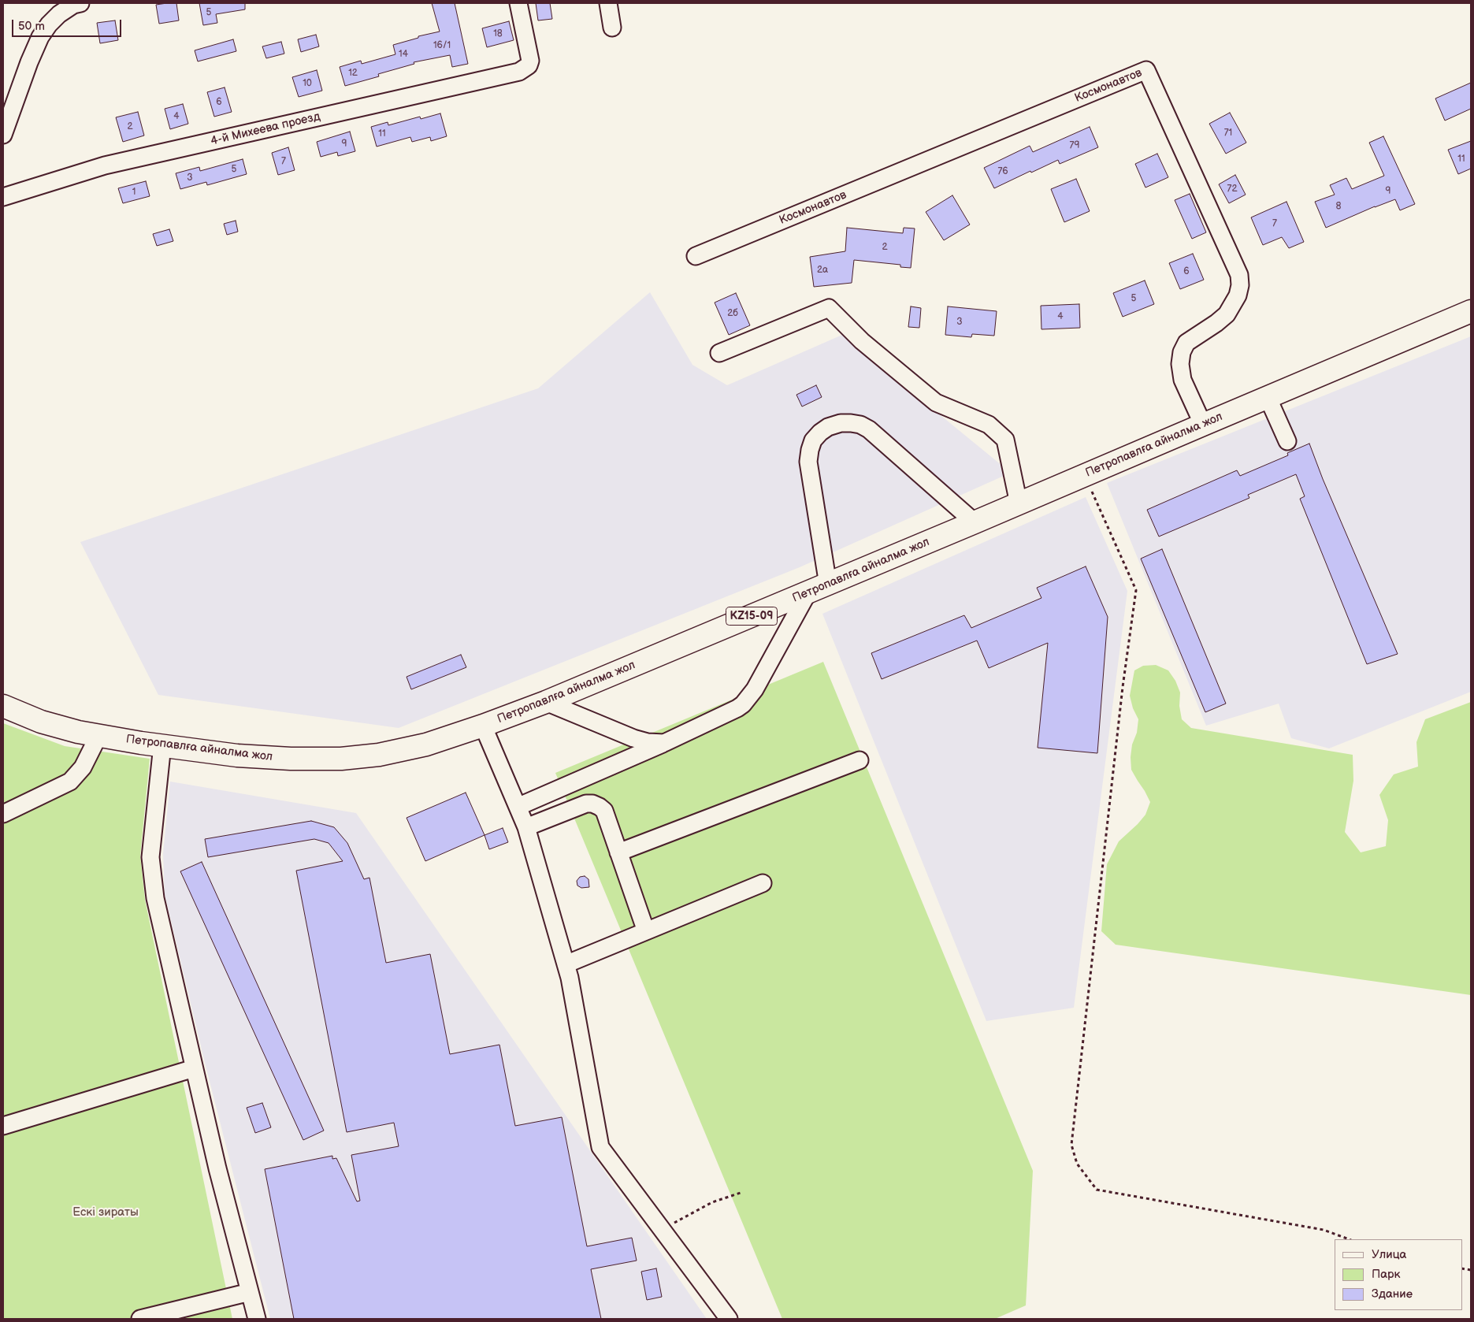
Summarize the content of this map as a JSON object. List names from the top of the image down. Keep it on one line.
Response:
{"streets":{"highway":["Петропавлға айналма жол","KZ15-09"],"street":["Космонавтов","4-й Михеева проезд"]},"crossings":[["Космонавтов","Петропавлға айналма жол"]],"parks":["Ескі зираты"],"house_numbers":["5","18","16/1","14","12","10","6","4","2","71","11","9","79","11","7","5","76","3","72","9","1","8","7","2","2а","6","5","2б","4","3"],"legend":["Улица","Парк","Здание"],"scale_bar":"50 m"}
